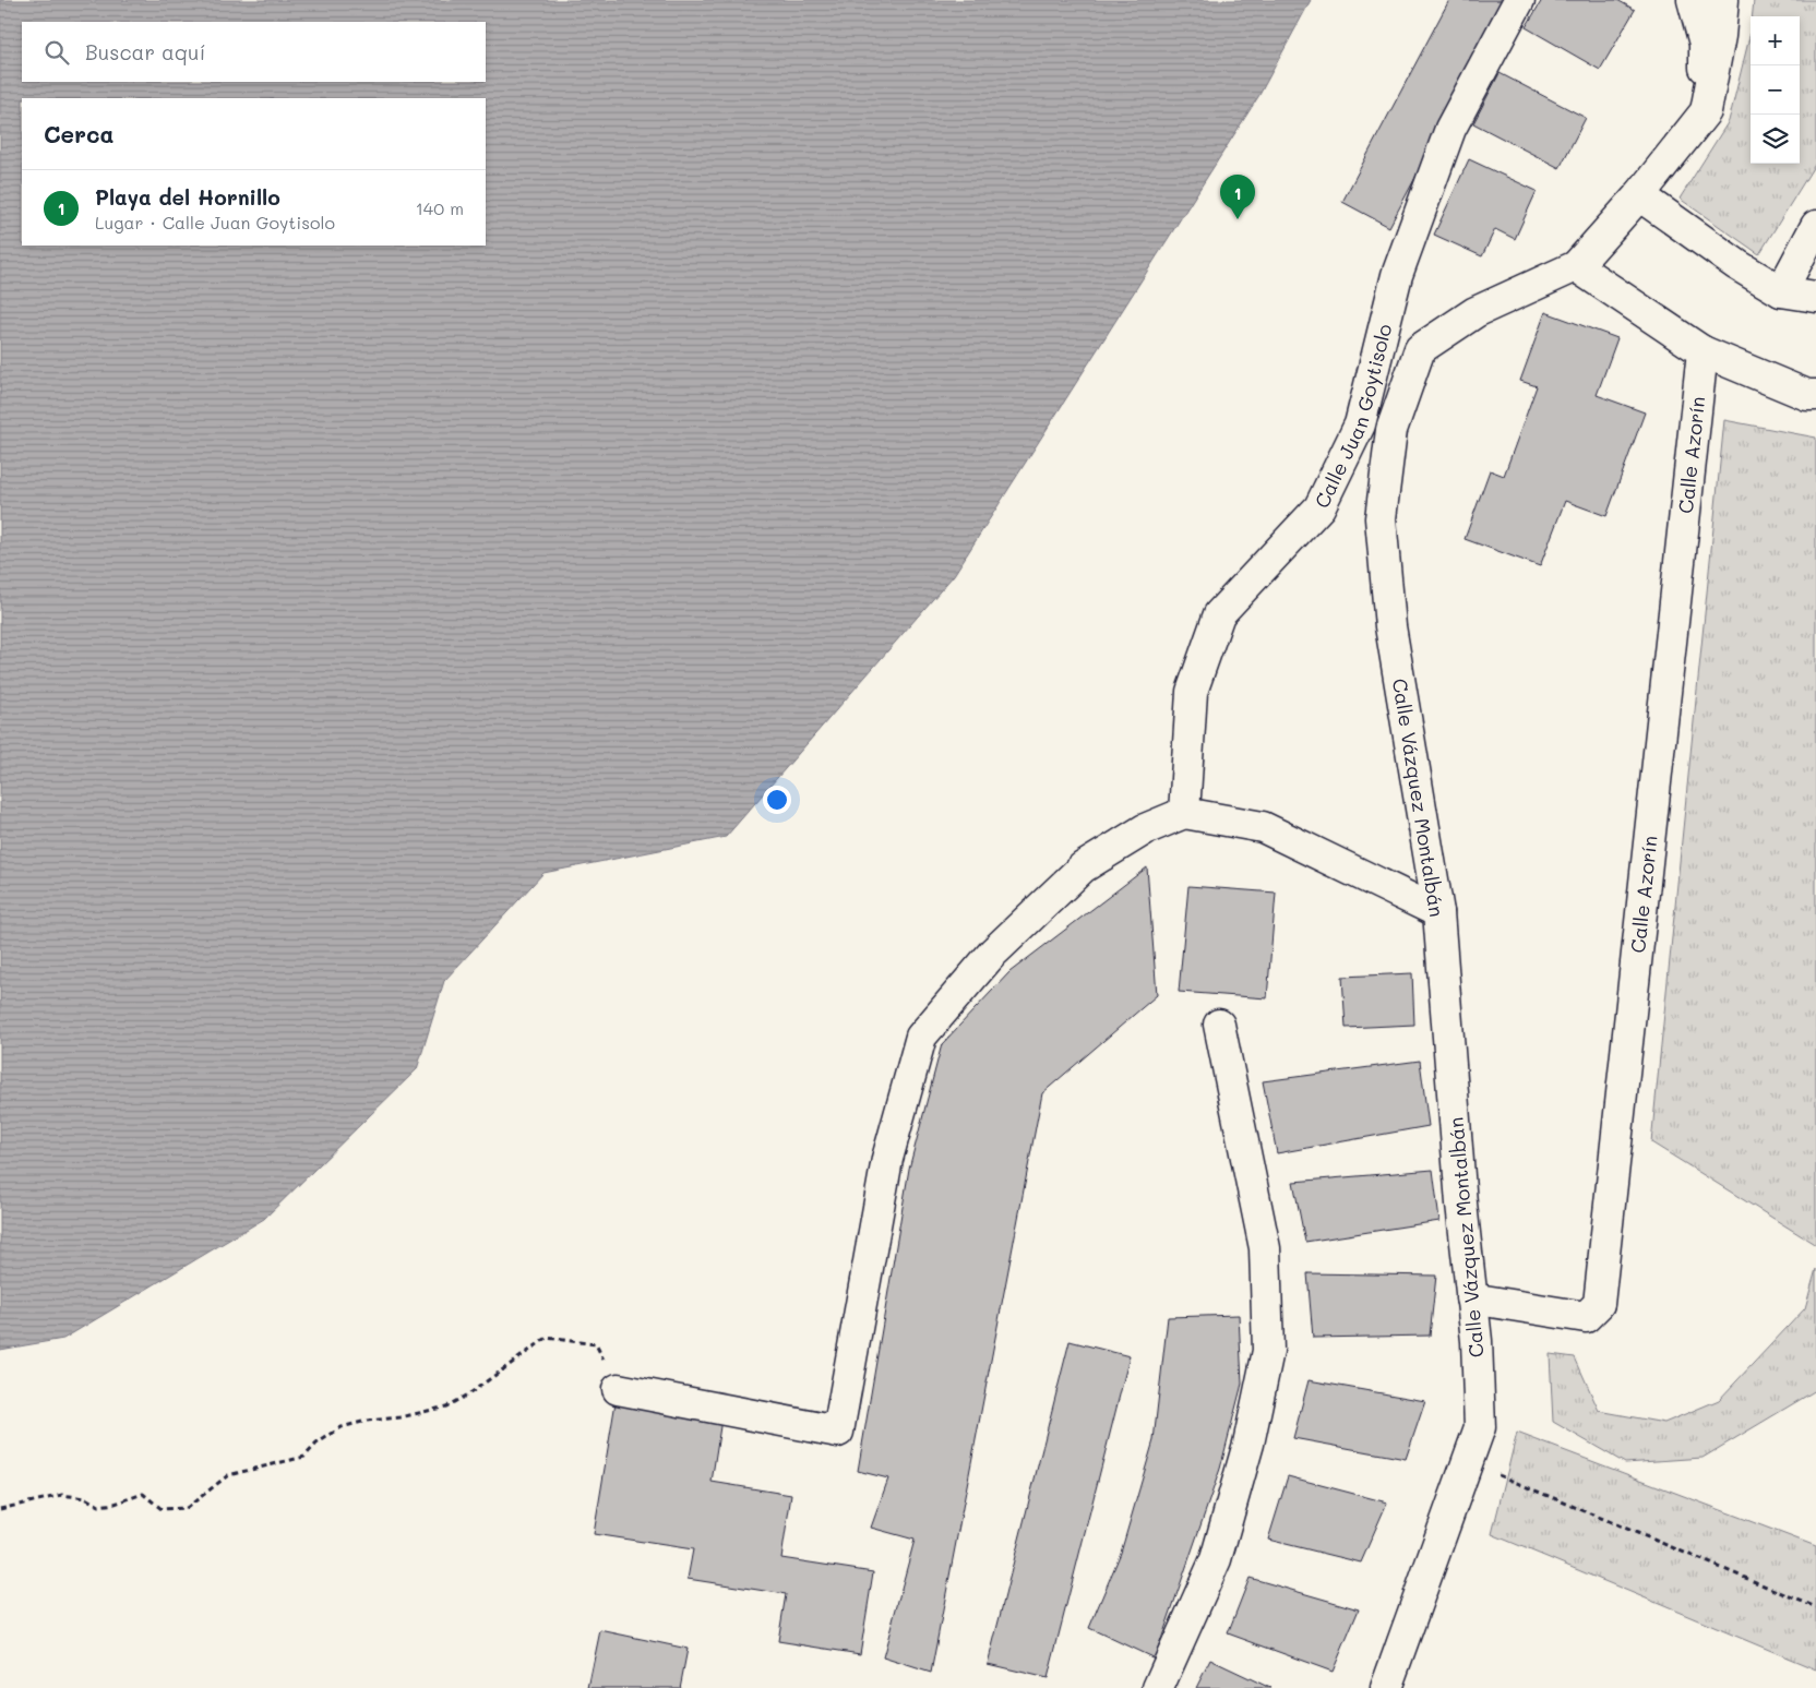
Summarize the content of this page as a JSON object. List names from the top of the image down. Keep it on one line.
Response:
{"streets":{"street":["Calle Juan Goytisolo","Calle Azorín","Calle Vázquez Montalbán"]},"crossings":[["Calle Azorín","Calle Vázquez Montalbán"]],"page":{"map_buttons":["+","−"],"search":"Buscar aquí","heading":"Cerca","list":[{"mark":"1","name":"Playa del Hornillo","note":"Lugar · Calle Juan Goytisolo","value":"140 m"}],"pins":"1"}}
